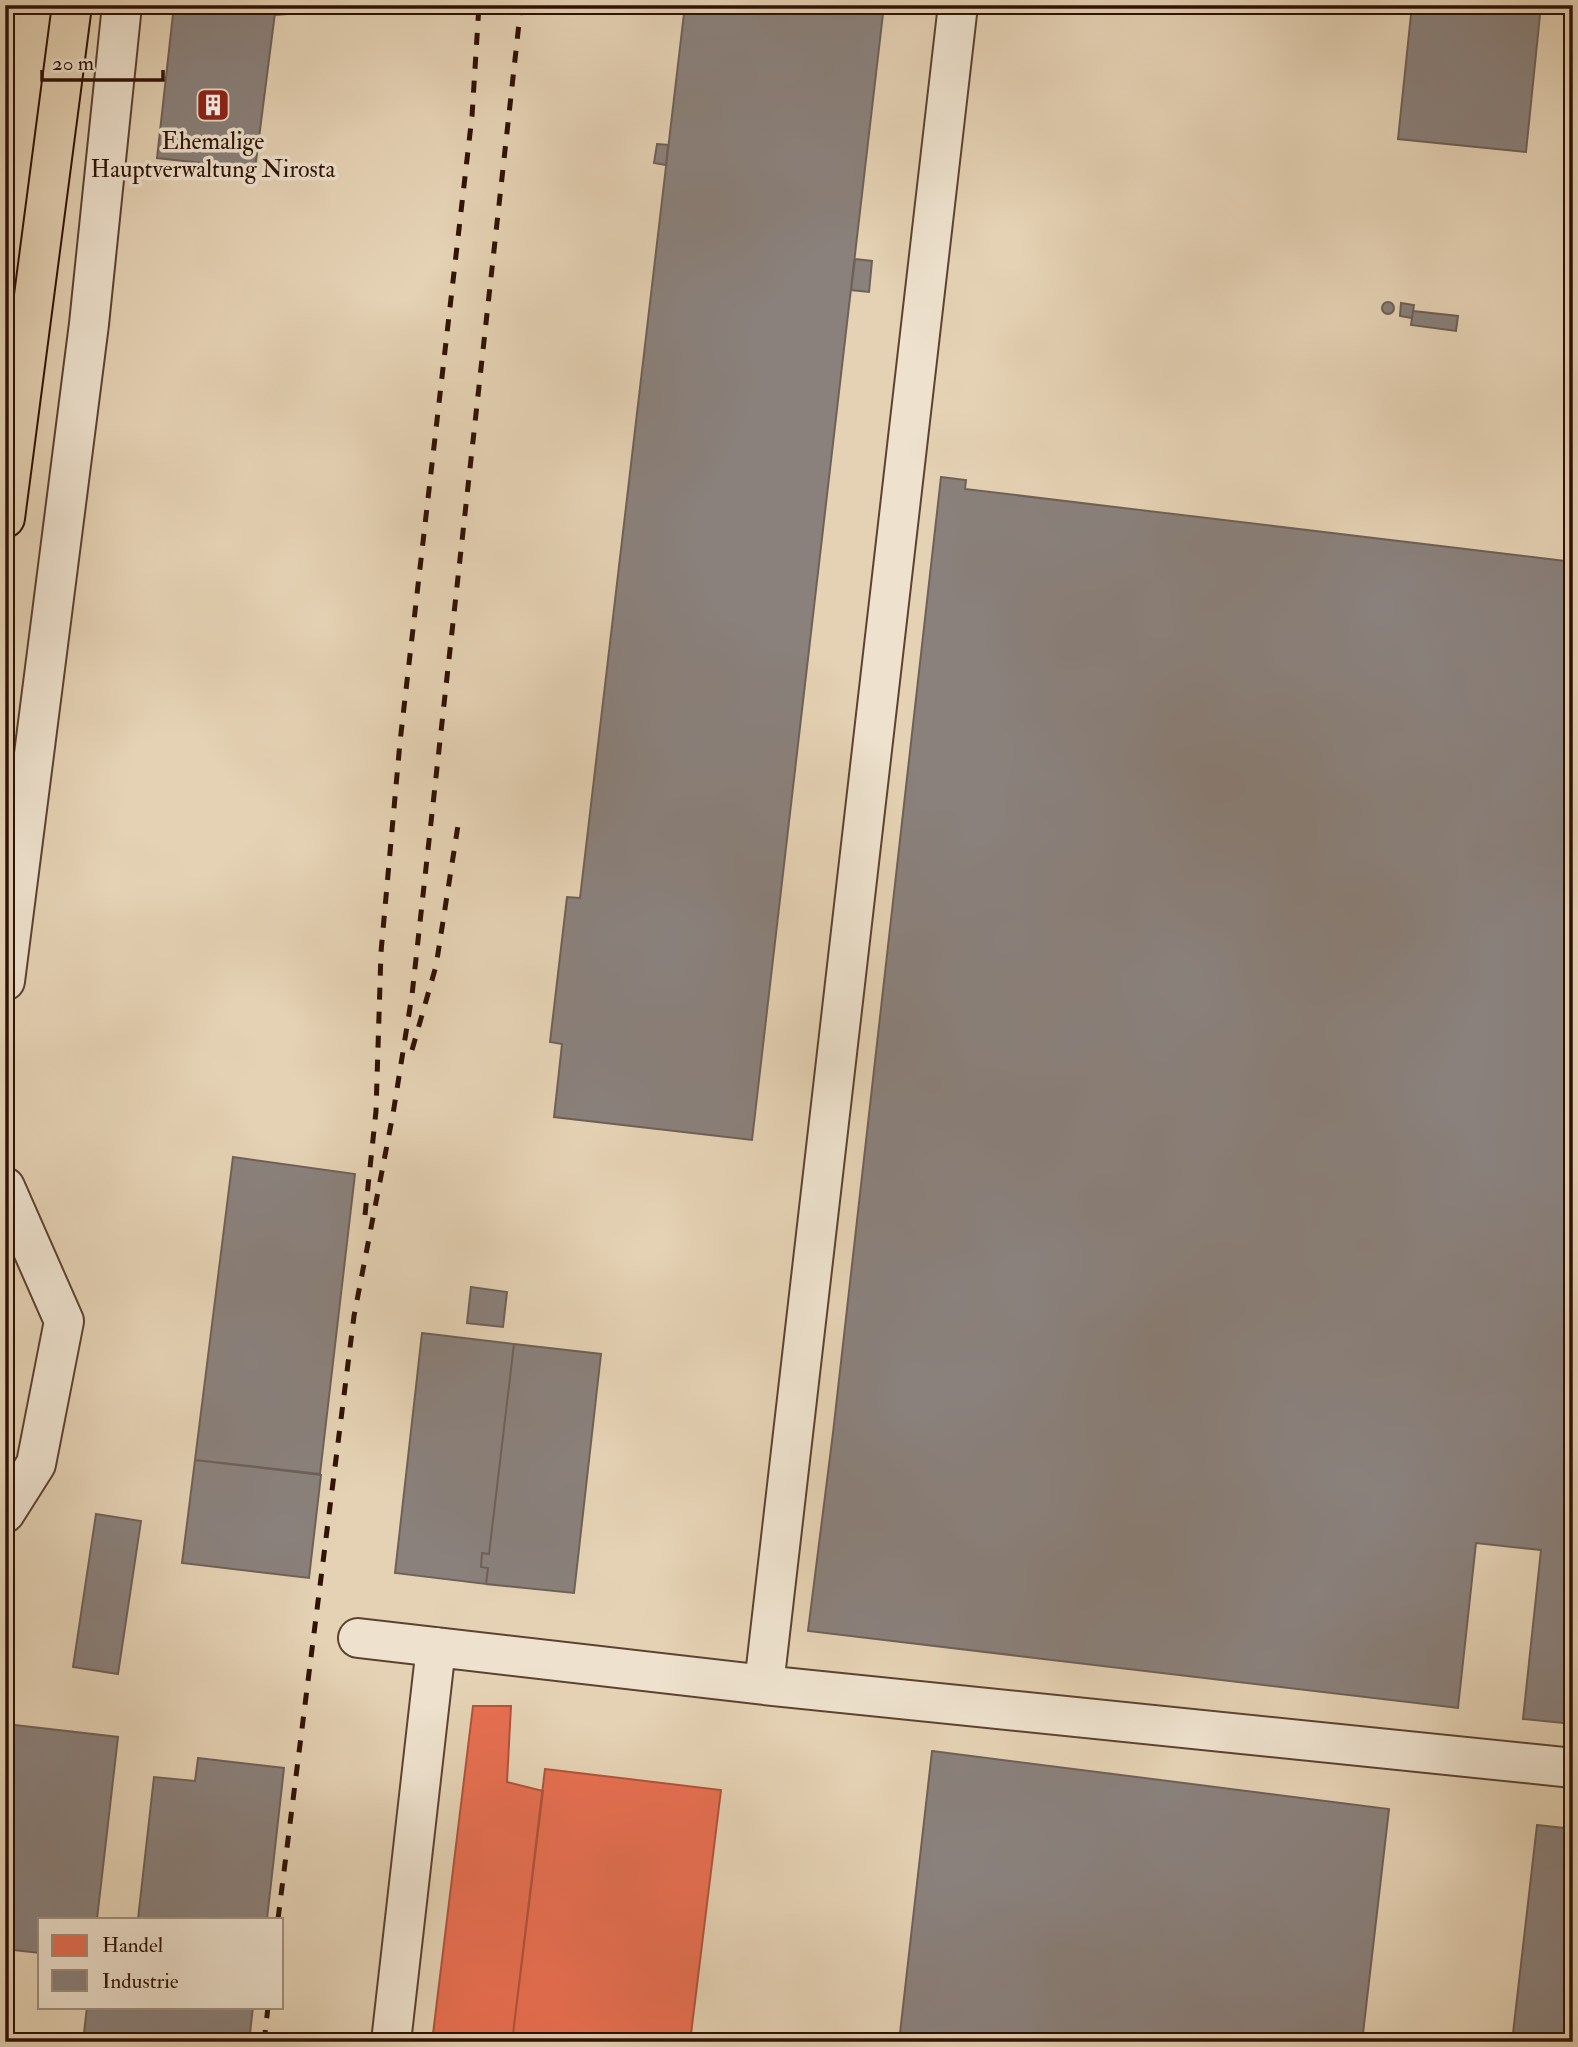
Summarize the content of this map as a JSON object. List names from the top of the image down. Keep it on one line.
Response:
{"places":{"building":["Ehemalige Hauptverwaltung Nirosta"]},"legend":["Handel","Industrie"],"scale_bar":"20 m"}
